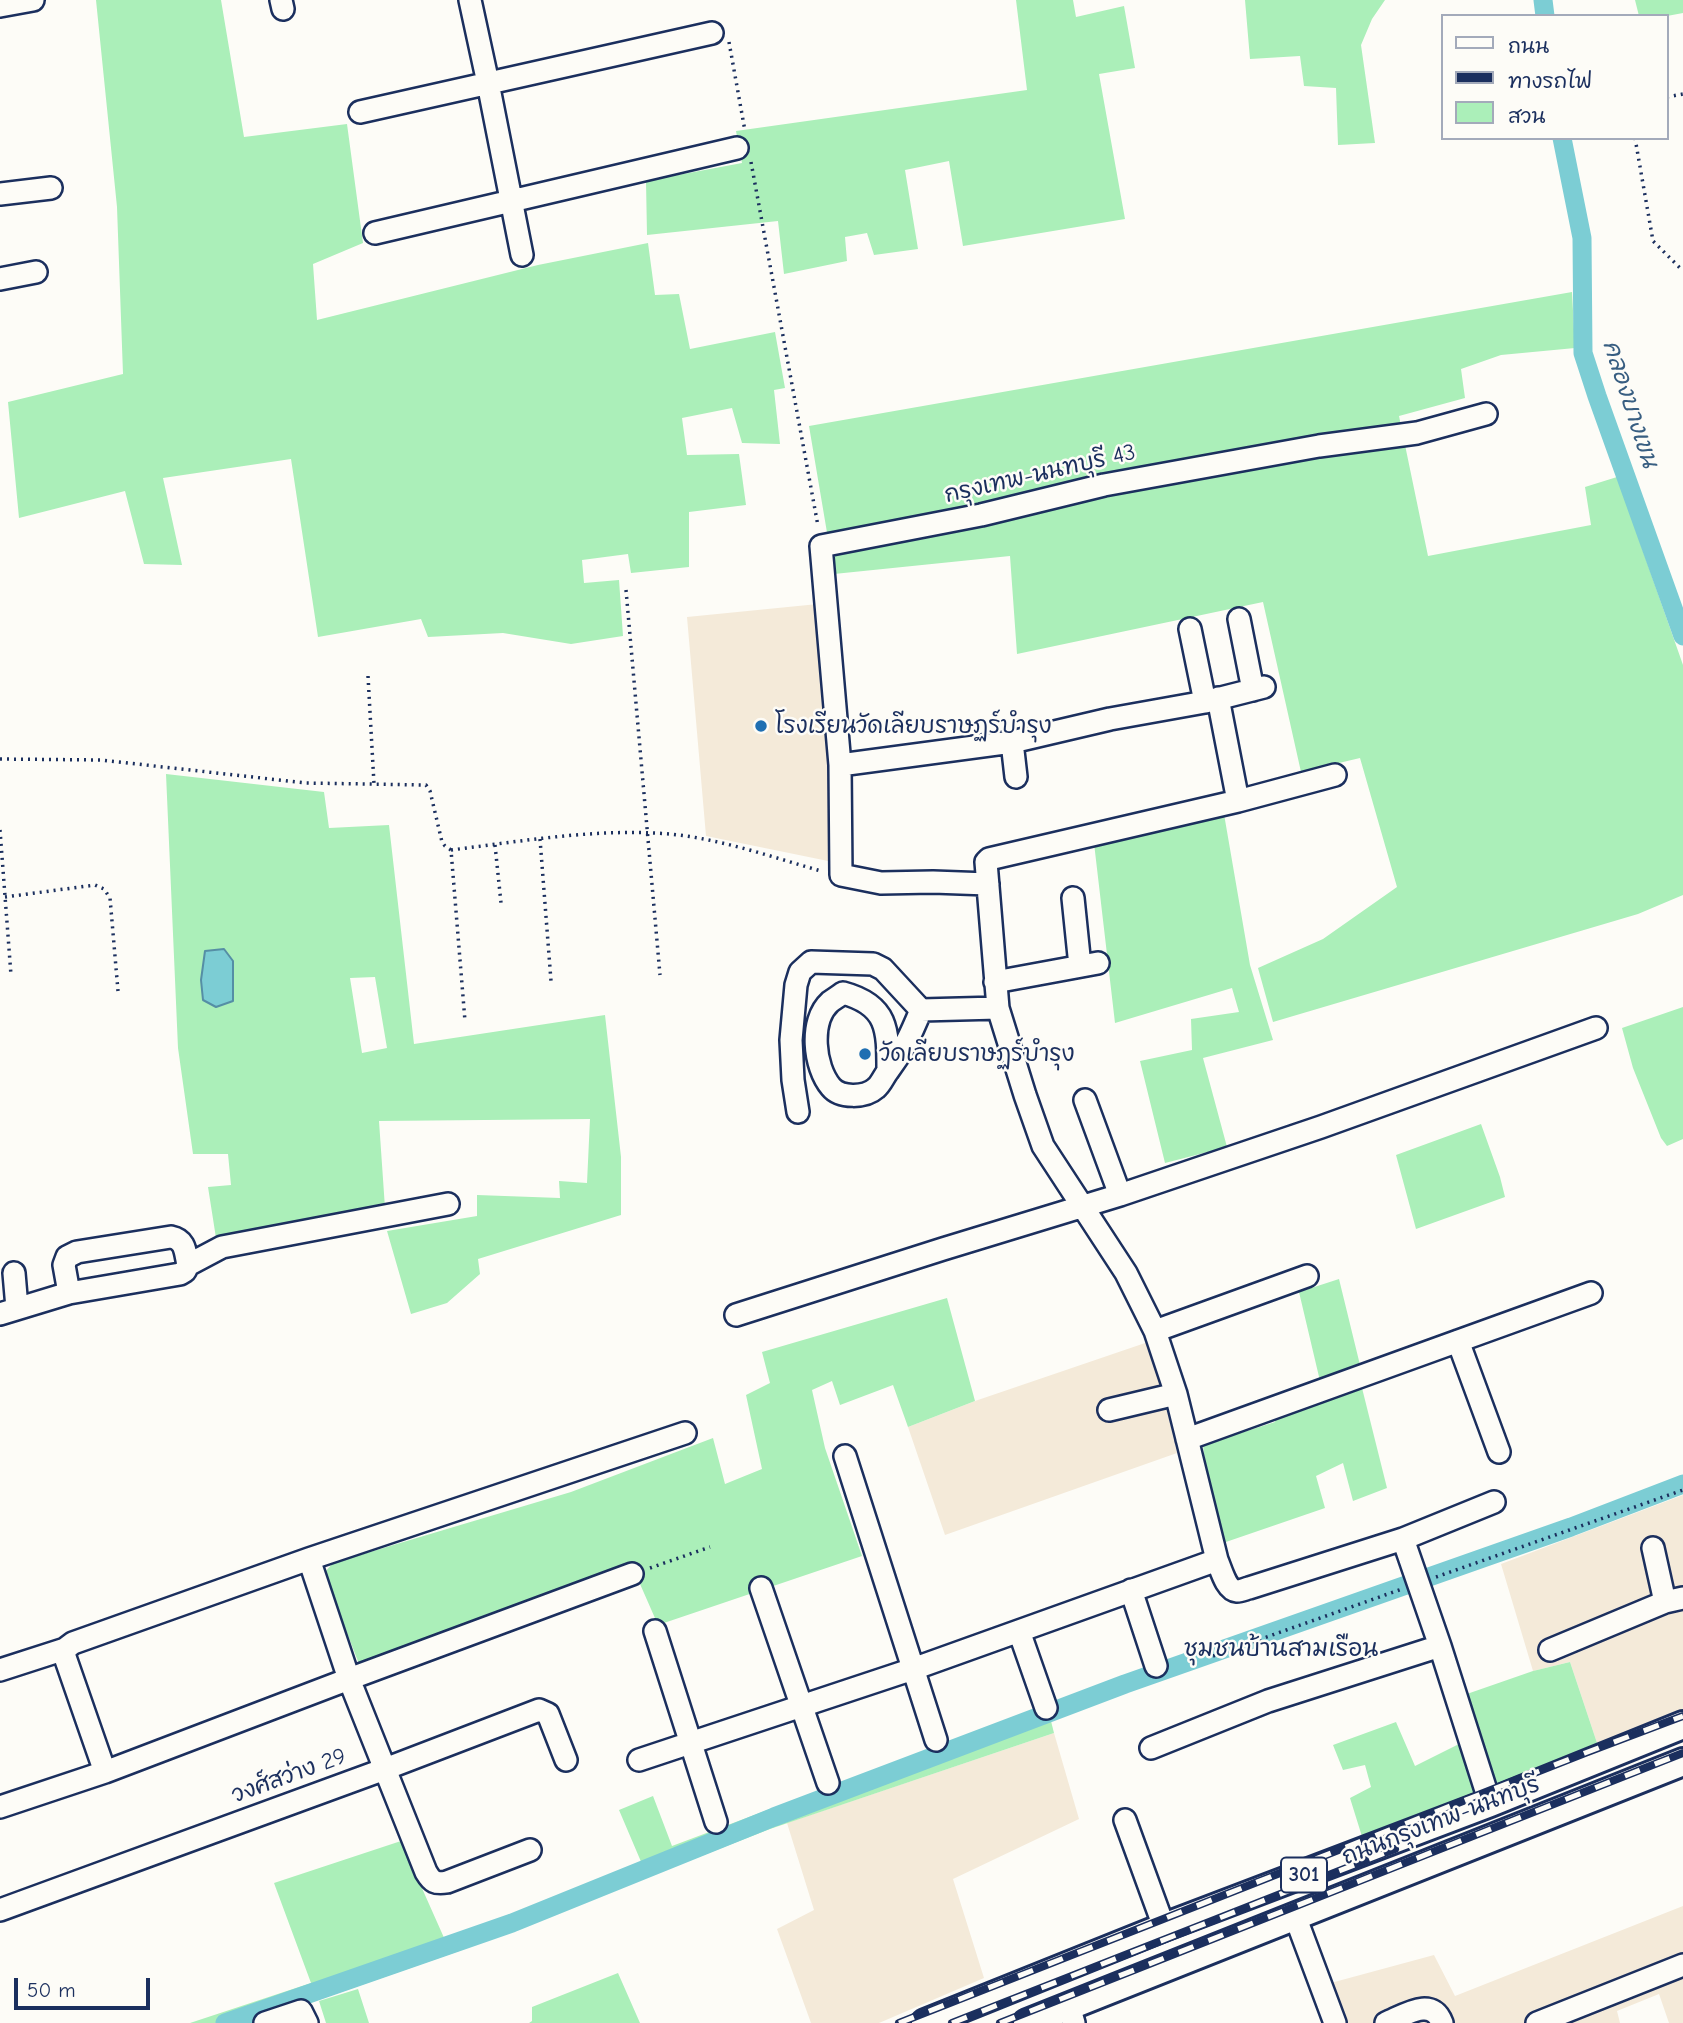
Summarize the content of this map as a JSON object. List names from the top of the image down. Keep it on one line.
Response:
{"streets":{"main road":["ถนนกรุงเทพ-นนทบุรี","301"],"street":["กรุงเทพ-นนทบุรี 43","วงศ์สว่าง 29"]},"districts":["ชุมชนบ้านสามเรือน"],"water":["คลองบางเขน"],"places":["โรงเรียนวัดเลียบราษฏร์บำรุง","วัดเลียบราษฏร์บำรุง"],"legend":["ถนน","ทางรถไฟ","สวน"],"scale_bar":"50 m"}
